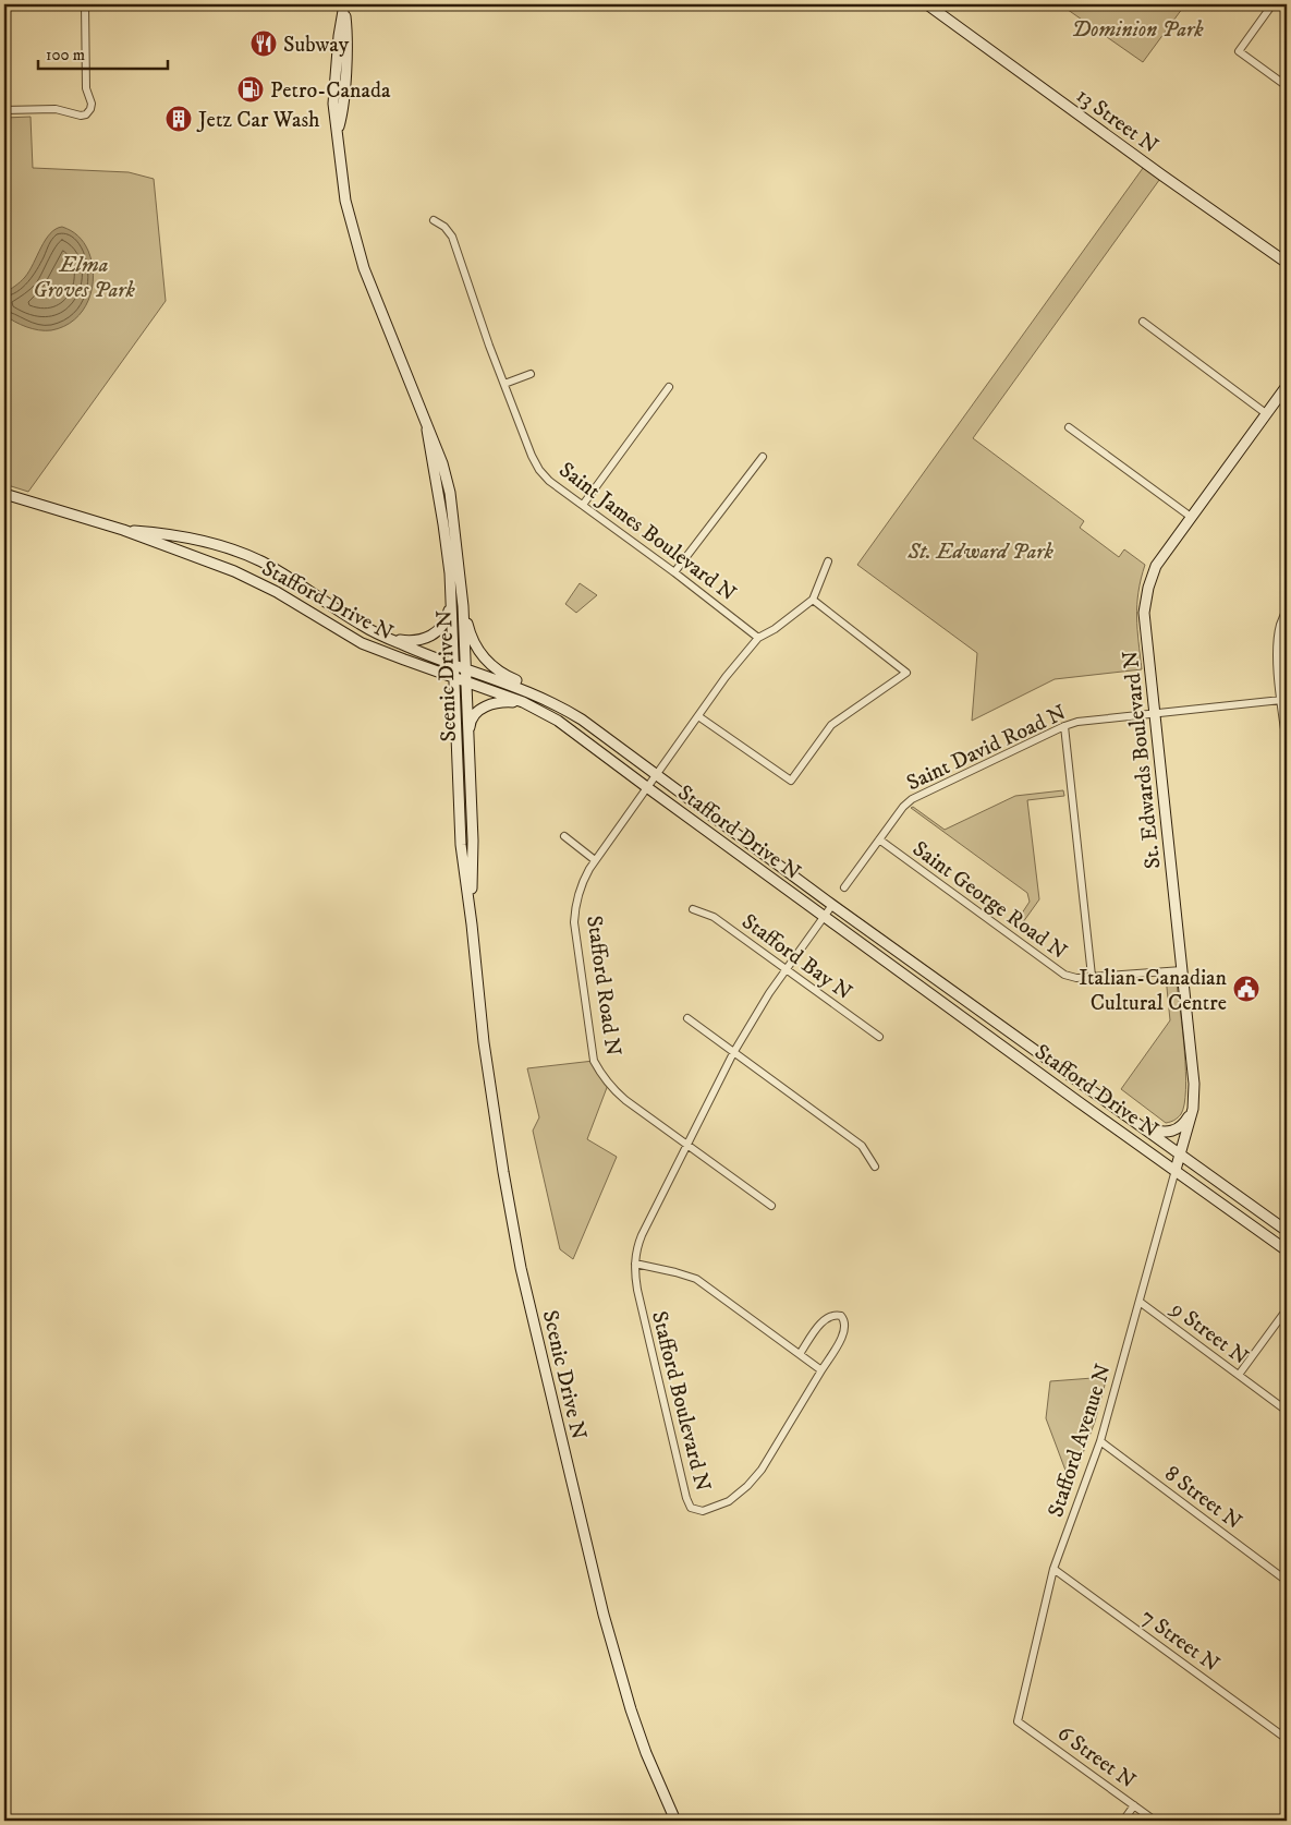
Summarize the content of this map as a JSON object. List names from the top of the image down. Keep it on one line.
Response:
{"streets":{"main road":["13 Street N","Stafford Drive N","Scenic Drive N","St. Edwards Boulevard N"],"street":["Saint James Boulevard N","Saint David Road N","Saint George Road N","Stafford Bay N","Stafford Road N","9 Street N","Stafford Boulevard N","Stafford Avenue N","8 Street N","7 Street N","6 Street N"]},"crossings":[["Stafford Drive N","Scenic Drive N"],["Stafford Drive N","St. Edwards Boulevard N"],["Stafford Drive N","Stafford Road N"],["Stafford Drive N","Stafford Boulevard N"],["Stafford Drive N","Stafford Avenue N"],["Saint David Road N","St. Edwards Boulevard N"],["Saint David Road N","Saint George Road N"],["St. Edwards Boulevard N","Saint George Road N"],["St. Edwards Boulevard N","Stafford Avenue N"],["Stafford Bay N","Stafford Boulevard N"],["Stafford Road N","Stafford Boulevard N"],["9 Street N","Stafford Avenue N"],["Stafford Avenue N","8 Street N"],["Stafford Avenue N","7 Street N"],["Stafford Avenue N","6 Street N"]],"parks":["Dominion Park","Elma Groves Park","St. Edward Park"],"places":{"restaurant":["Subway"],"fuel station":["Petro-Canada"],"building":["Jetz Car Wash"],"public building":["Italian-Canadian Cultural Centre"]},"scale_bar":"100 m"}
